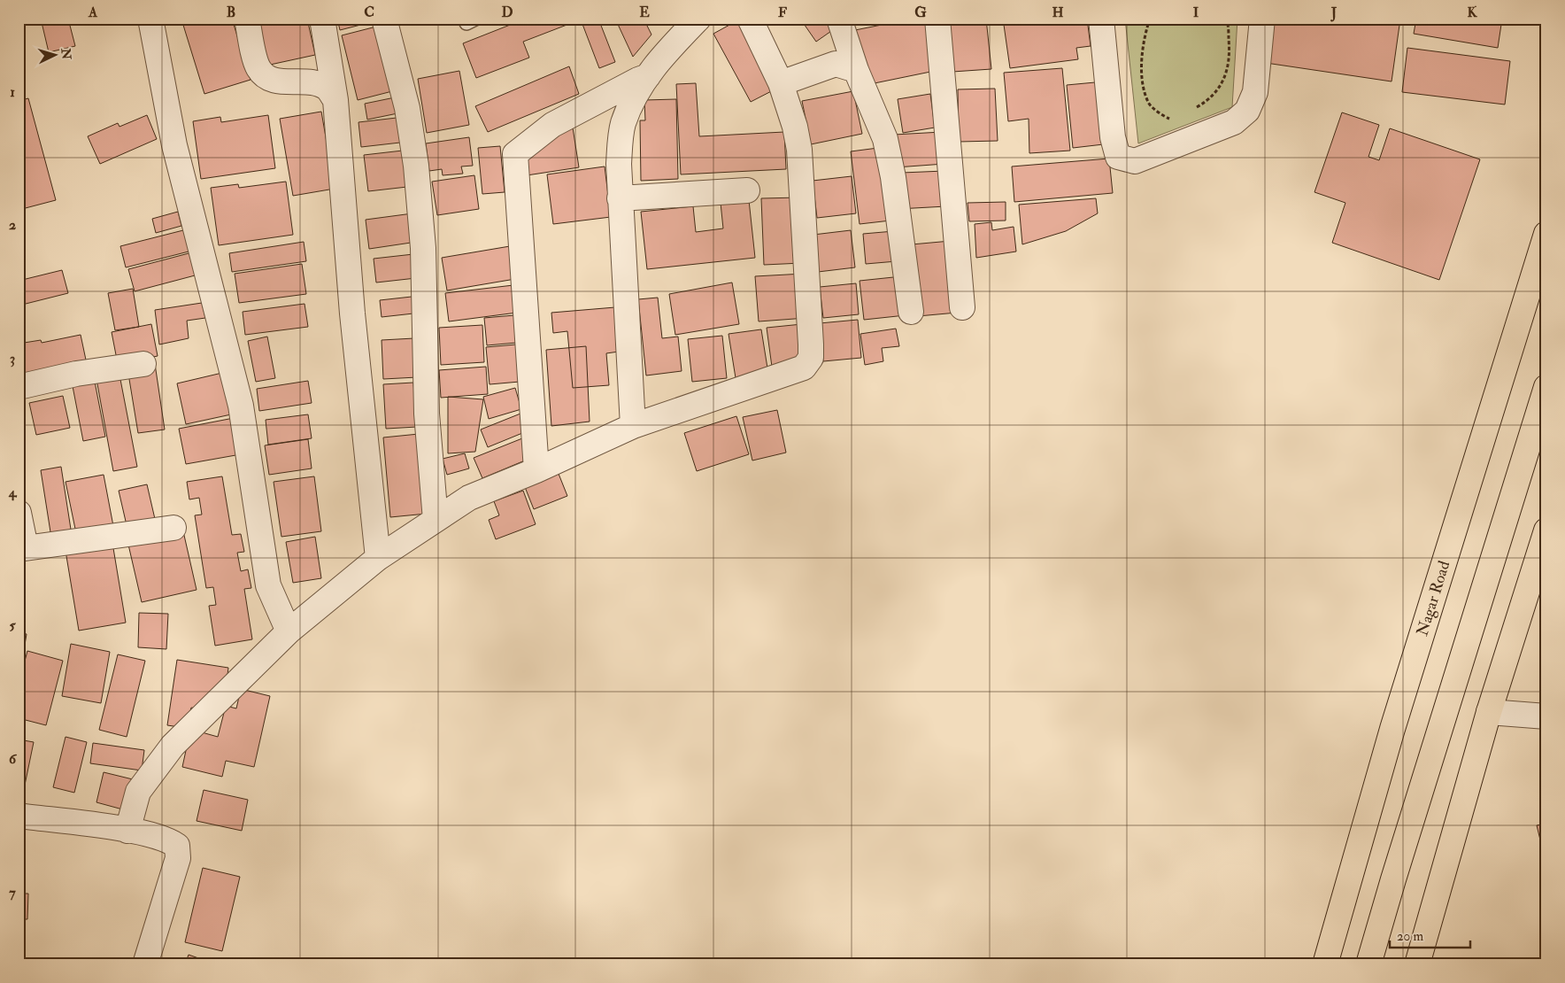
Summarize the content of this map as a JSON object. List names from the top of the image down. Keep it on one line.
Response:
{"streets":{"highway":["Nagar Road"]},"scale_bar":"20 m","north":"right","grid":{"columns":["A","B","C","D","E","F","G","H","I","J","K"],"rows":["1","2","3","4","5","6","7"]}}
